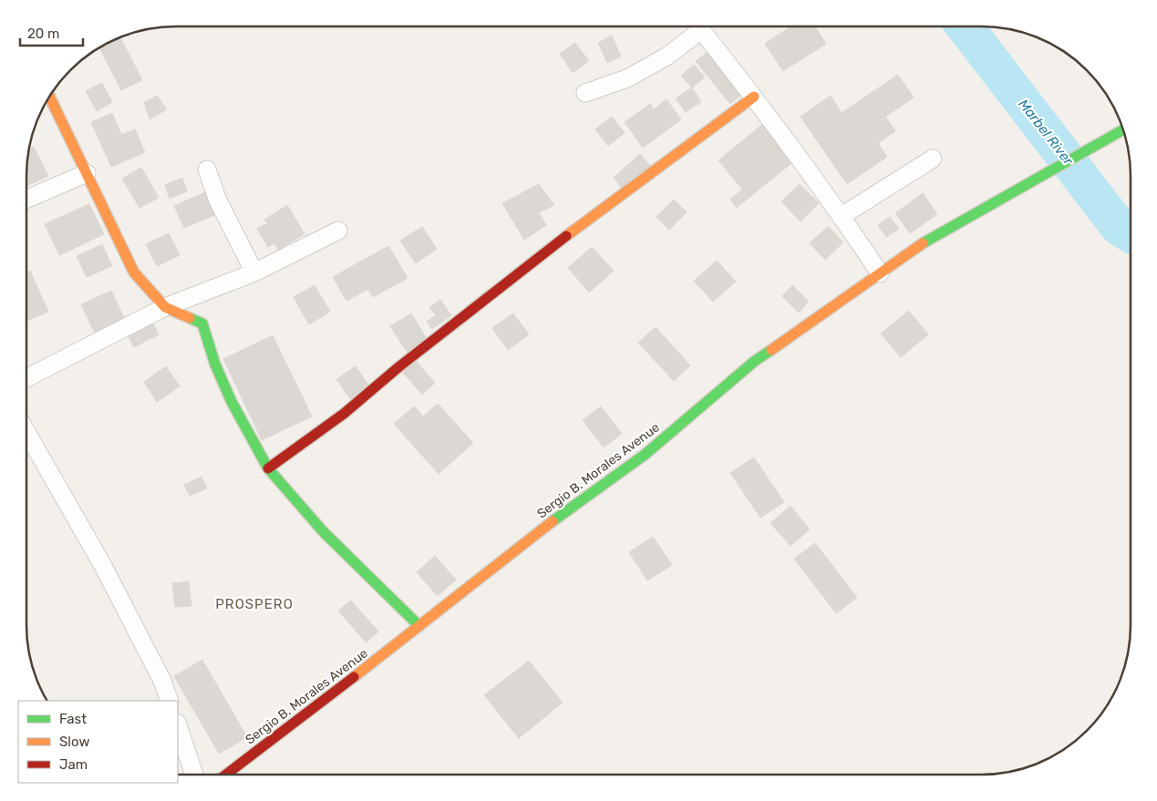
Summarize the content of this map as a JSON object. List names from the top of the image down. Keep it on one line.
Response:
{"streets":{"street":["Sergio B. Morales Avenue"]},"districts":["PROSPERO"],"water":["Marbel River"],"legend":["Fast","Slow","Jam"],"scale_bar":"20 m"}
